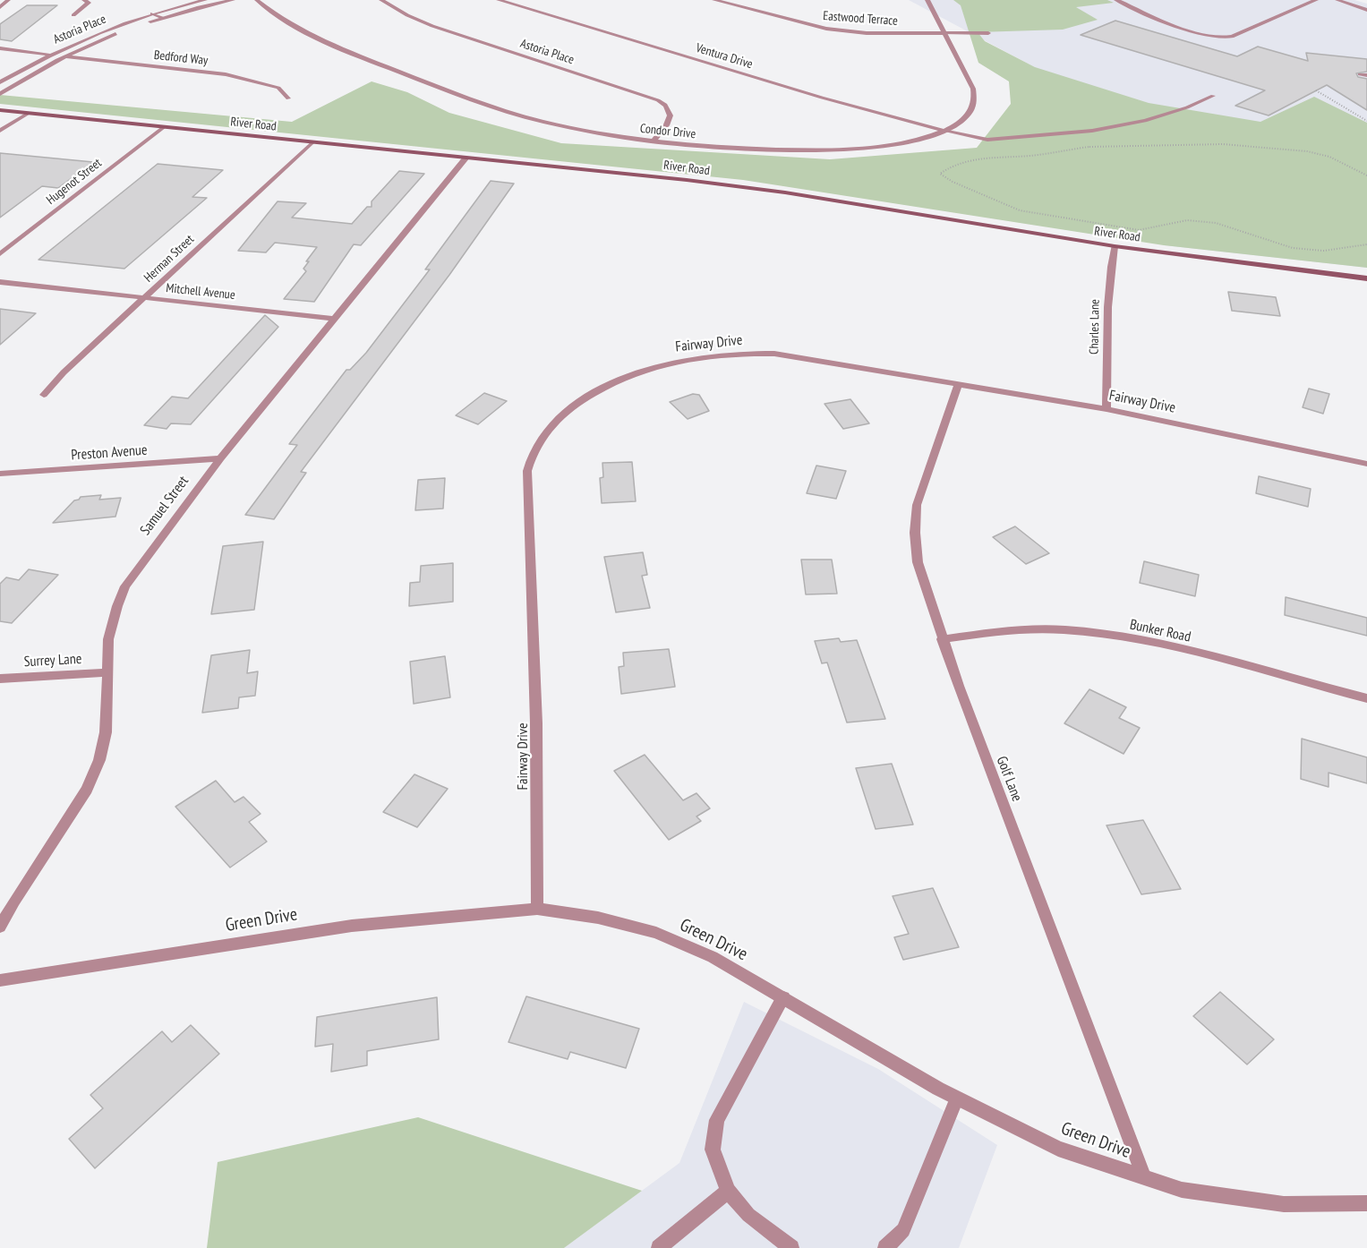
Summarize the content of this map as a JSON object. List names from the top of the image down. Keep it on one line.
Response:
{"streets":{"street":["Eastwood Terrace","Astoria Place","Ventura Drive","Bedford Way","River Road","Condor Drive","Hugenot Street","Herman Street","Mitchell Avenue","Charles Lane","Fairway Drive","Preston Avenue","Samuel Street","Bunker Road","Surrey Lane","Golf Lane","Green Drive"]},"crossings":[["Eastwood Terrace","Condor Drive"],["Astoria Place","Bedford Way"],["Astoria Place","Condor Drive"],["Ventura Drive","Condor Drive"],["River Road","Hugenot Street"],["River Road","Herman Street"],["River Road","Charles Lane"],["River Road","Samuel Street"],["Herman Street","Mitchell Avenue"],["Mitchell Avenue","Samuel Street"],["Charles Lane","Fairway Drive"],["Fairway Drive","Golf Lane"],["Fairway Drive","Green Drive"],["Preston Avenue","Samuel Street"],["Samuel Street","Surrey Lane"],["Bunker Road","Golf Lane"],["Golf Lane","Green Drive"]]}
